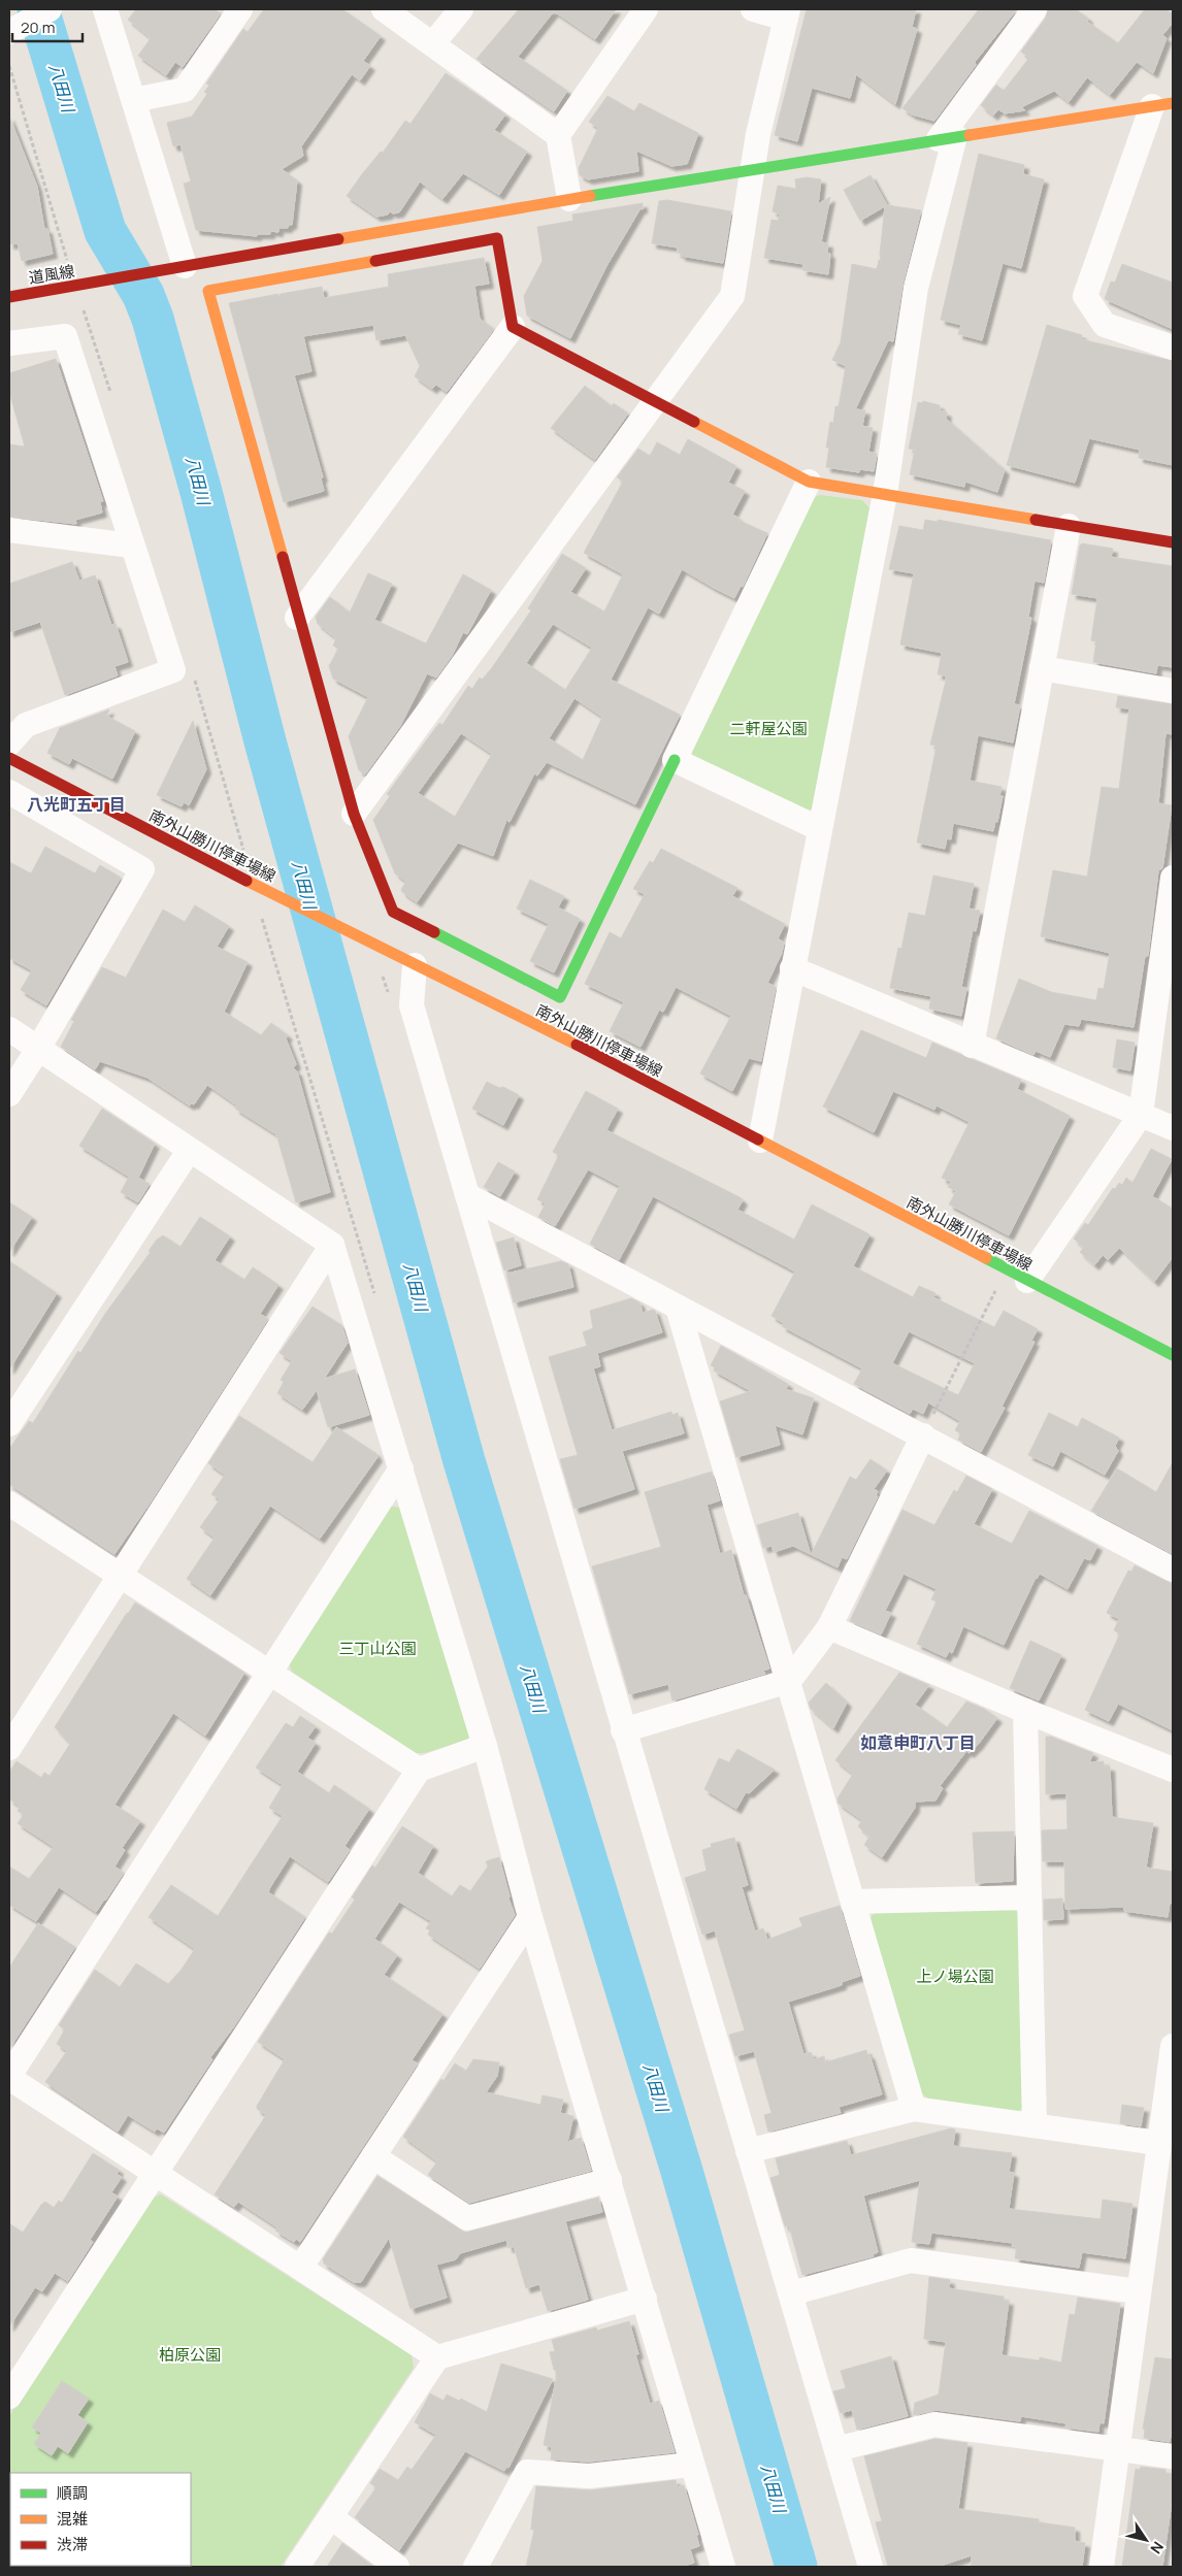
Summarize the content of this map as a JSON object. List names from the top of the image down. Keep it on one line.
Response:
{"streets":{"street":["道風線","南外山勝川停車場線"]},"districts":["八光町五丁目","如意申町八丁目"],"water":["八田川"],"parks":["二軒屋公園","三丁山公園","上ノ場公園","柏原公園"],"legend":["順調","混雑","渋滞"],"scale_bar":"20 m","north":"bottom right"}
